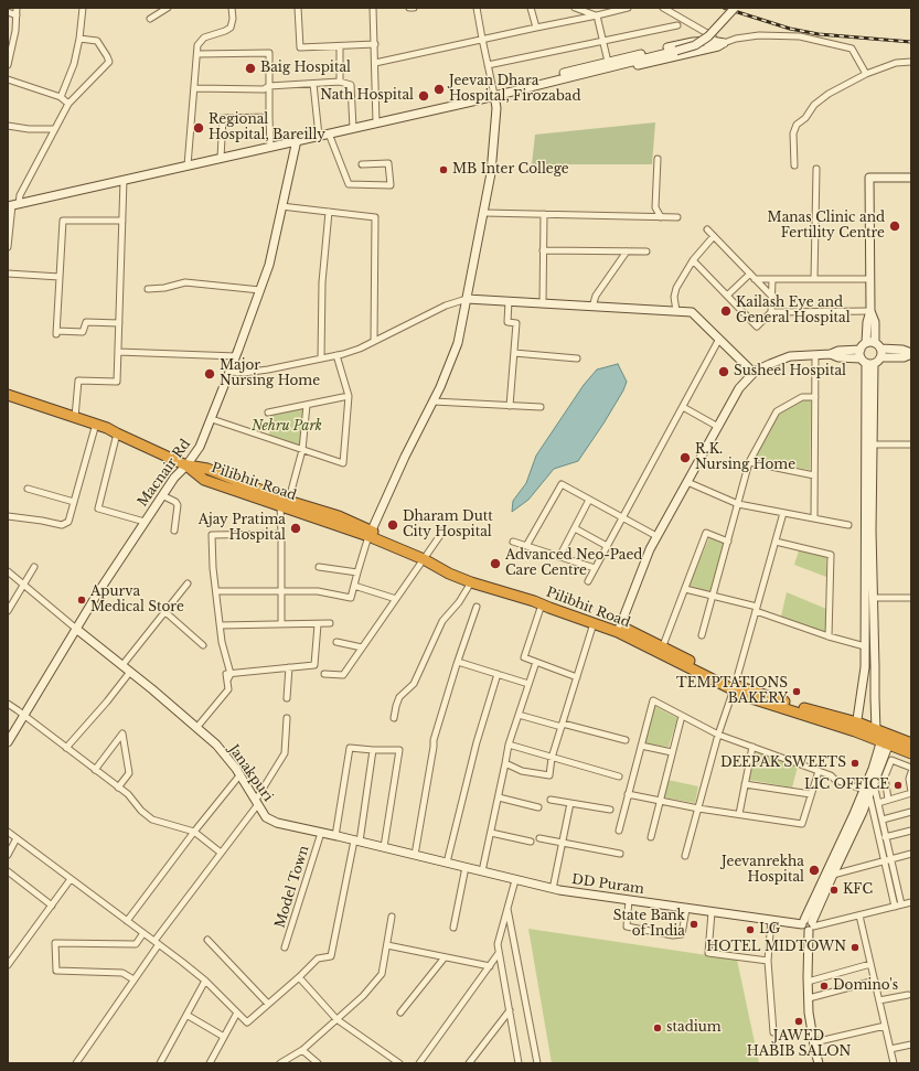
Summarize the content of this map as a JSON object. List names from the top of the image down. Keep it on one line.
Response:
{"streets":{"highway":["Pilibhit Road"],"street":["Macnair Rd","Janakpuri","DD Puram","Model Town"]},"crossings":[["Macnair Rd","Pilibhit Road"],["Macnair Rd","Janakpuri"],["Janakpuri","DD Puram"],["Janakpuri","Model Town"]],"parks":["Nehru Park"],"places":["Baig Hospital","Jeevan Dhara Hospital, Firozabad","Nath Hospital","Regional Hospital, Bareilly","MB Inter College","Manas Clinic and Fertility Centre","Kailash Eye and General Hospital","Susheel Hospital","Major Nursing Home","R.K. Nursing Home","Dharam Dutt City Hospital","Ajay Pratima Hospital","Advanced Neo-Paed Care Centre","Apurva Medical Store","TEMPTATIONS BAKERY","DEEPAK SWEETS","LIC OFFICE","Jeevanrekha Hospital","KFC","State Bank of India","LG","HOTEL MIDTOWN","Domino's","JAWED HABIB SALON","stadium"]}
